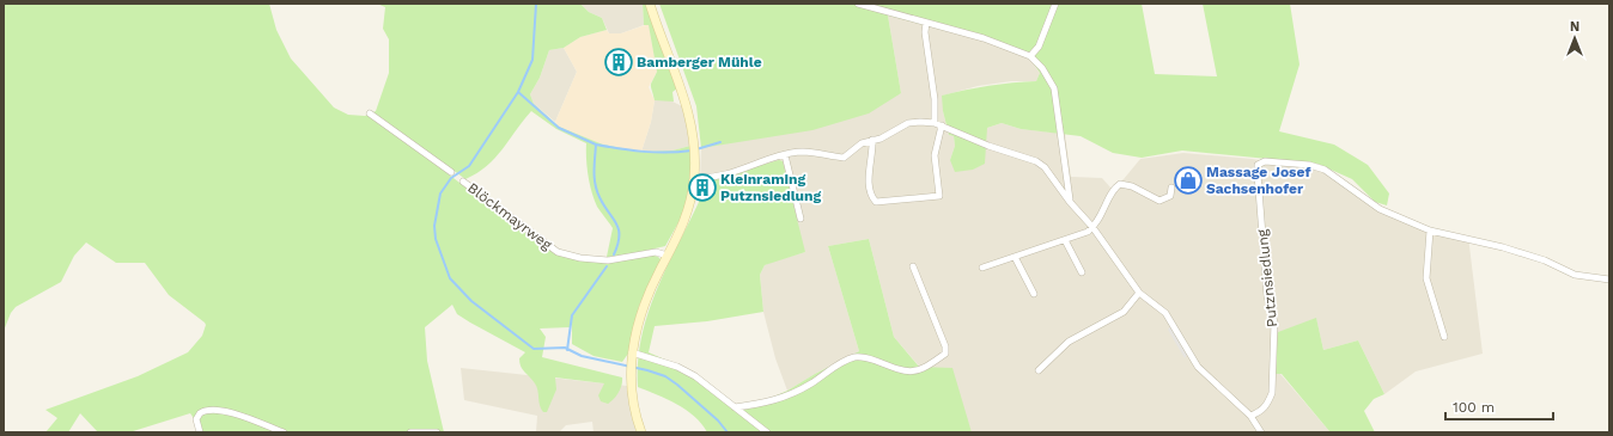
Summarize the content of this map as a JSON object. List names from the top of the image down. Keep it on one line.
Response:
{"streets":{"street":["Blöckmayrweg","Putznsiedlung"]},"places":{"building":["Bamberger Mühle","Kleinraming Putznsiedlung"],"shop":["Massage Josef Sachsenhofer"]},"scale_bar":"100 m","north":"top"}
